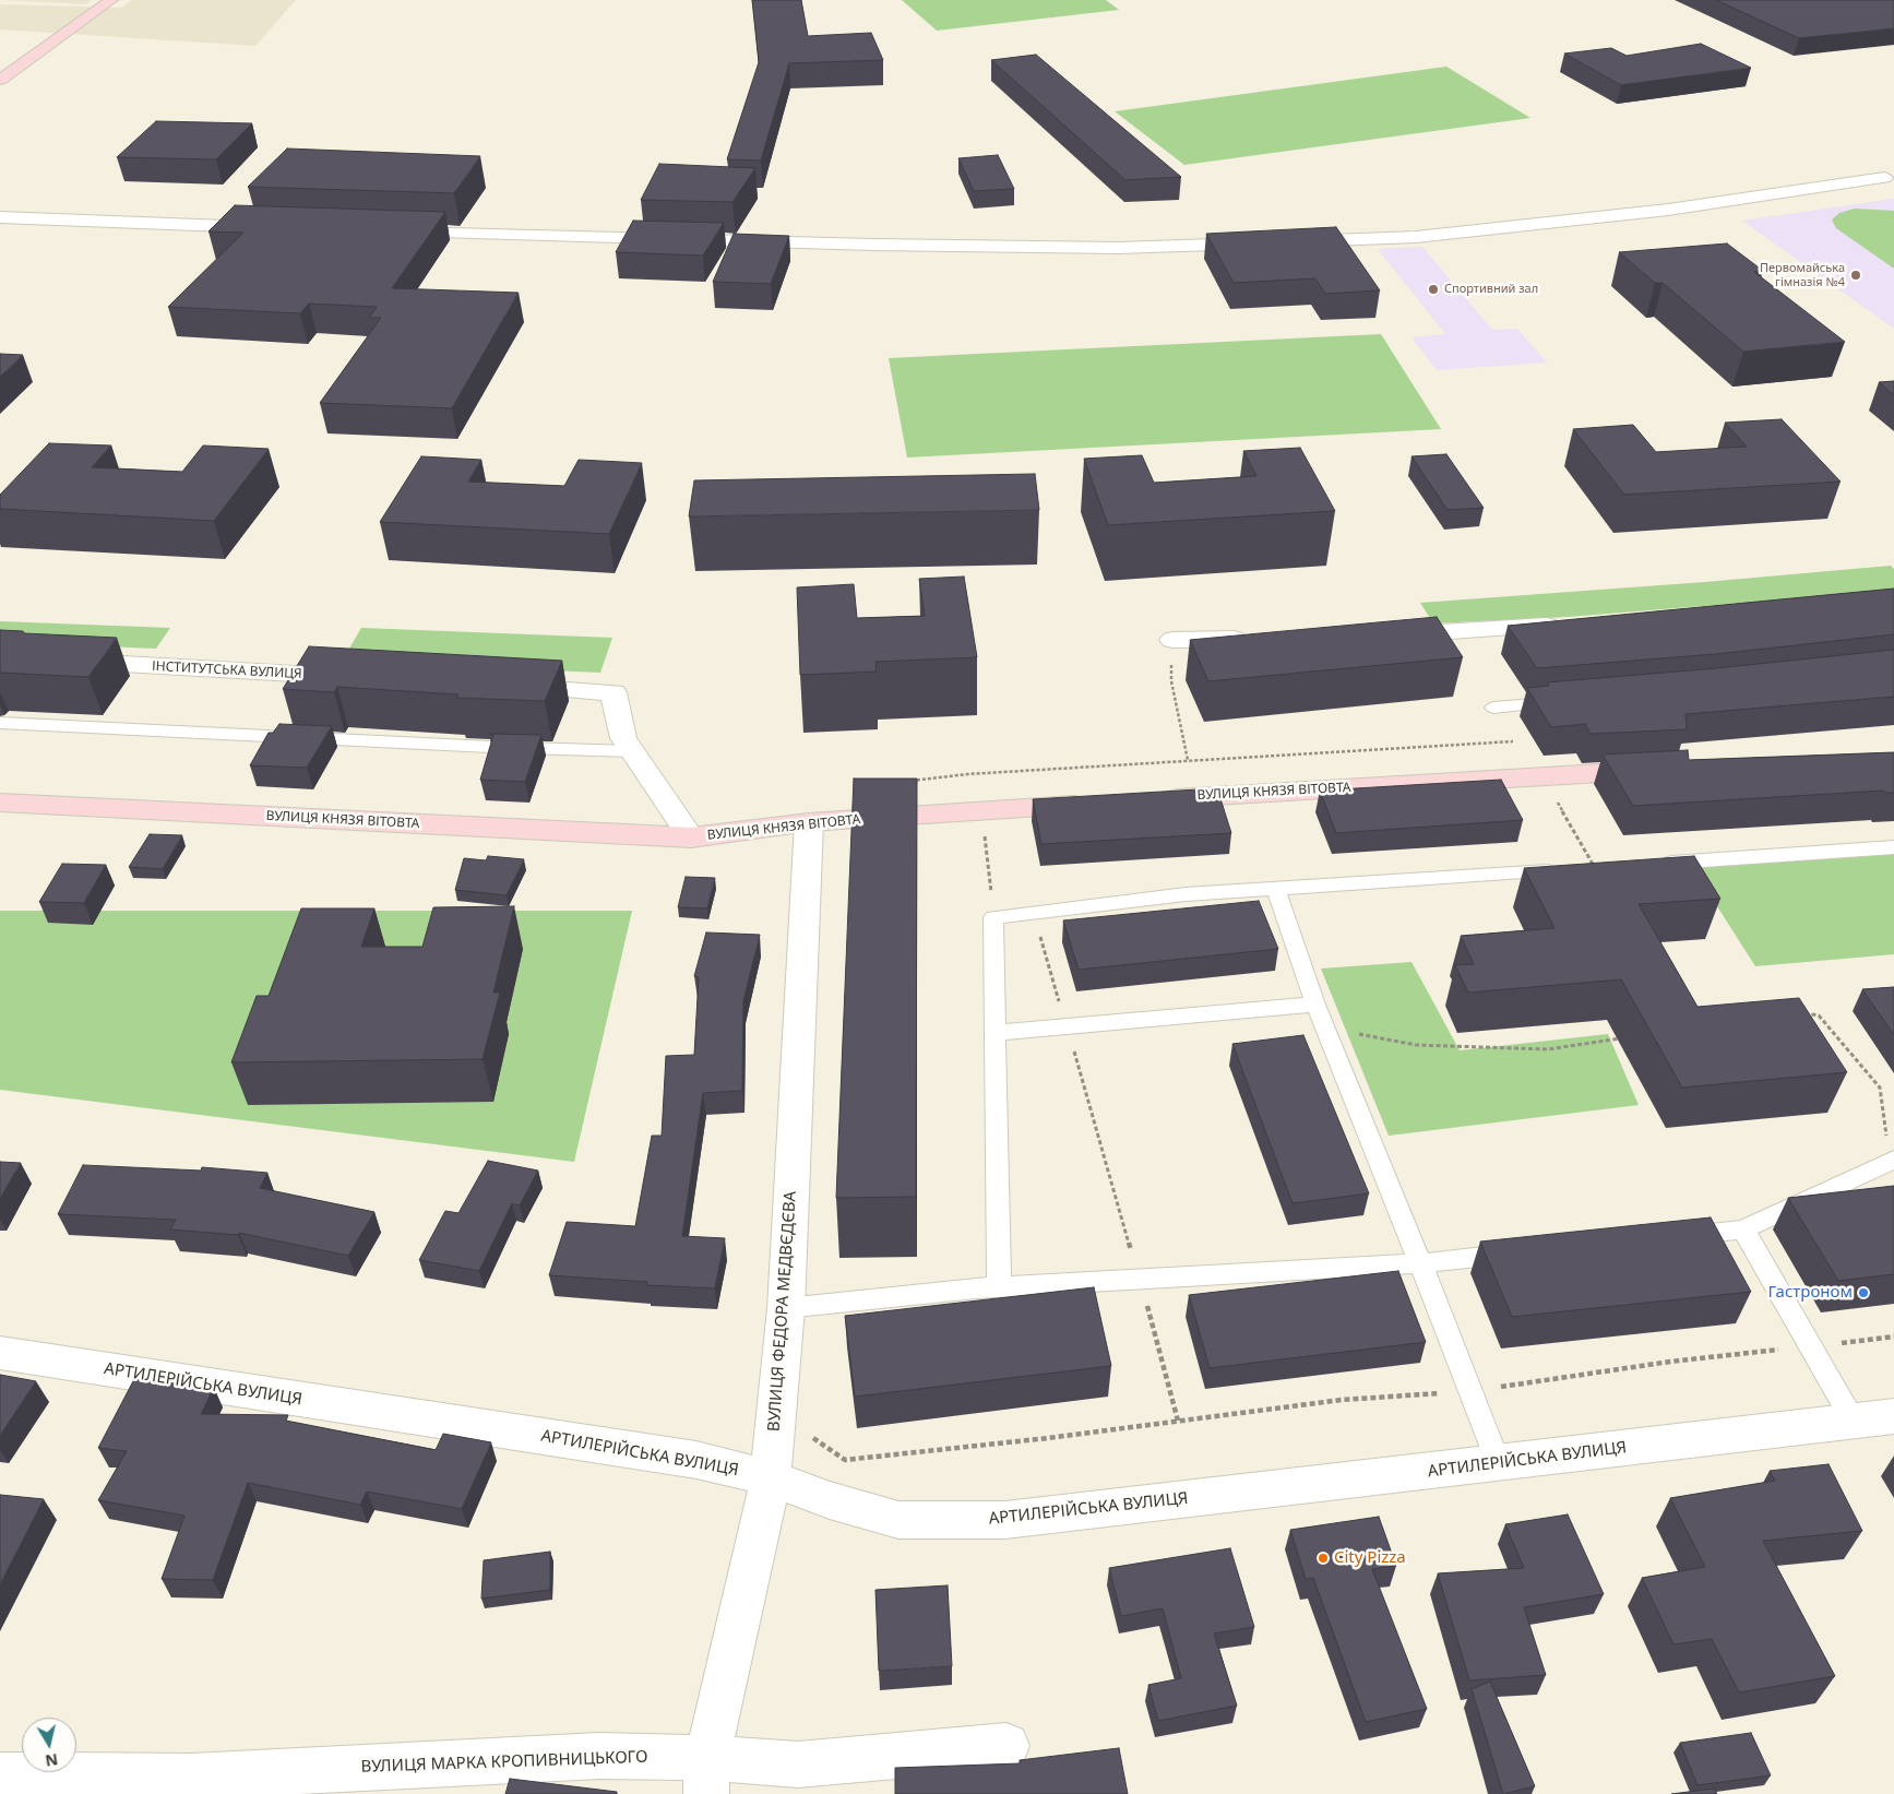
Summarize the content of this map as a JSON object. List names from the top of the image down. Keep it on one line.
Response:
{"streets":{"street":["ІНСТИТУТСЬКА ВУЛИЦЯ","ВУЛИЦЯ КНЯЗЯ ВІТОВТА","ВУЛИЦЯ ФЕДОРА МЕДВЄДЄВА","АРТИЛЕРІЙСЬКА ВУЛИЦЯ","ВУЛИЦЯ МАРКА КРОПИВНИЦЬКОГО"]},"crossings":[["ВУЛИЦЯ КНЯЗЯ ВІТОВТА","ВУЛИЦЯ ФЕДОРА МЕДВЄДЄВА"],["ВУЛИЦЯ ФЕДОРА МЕДВЄДЄВА","АРТИЛЕРІЙСЬКА ВУЛИЦЯ"],["ВУЛИЦЯ ФЕДОРА МЕДВЄДЄВА","ВУЛИЦЯ МАРКА КРОПИВНИЦЬКОГО"]],"places":["Первомайська гімназія №4","Спортивний зал","Гастроном","City Pizza"],"north":"bottom"}
